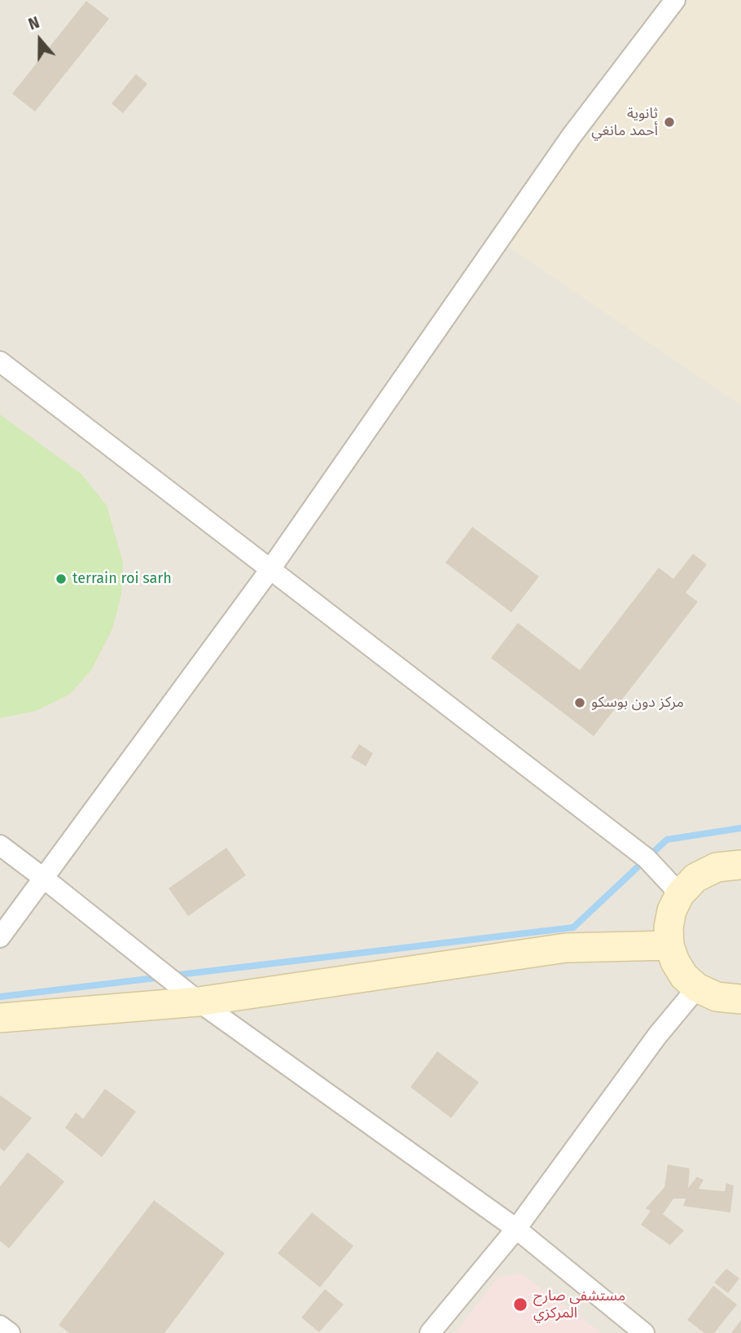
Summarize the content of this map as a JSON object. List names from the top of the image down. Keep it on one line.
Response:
{"places":["ثانوية أحمد مانغي","terrain roi sarh","مركز دون بوسكو","مستشفى صارح المركزي"],"north":"top"}
